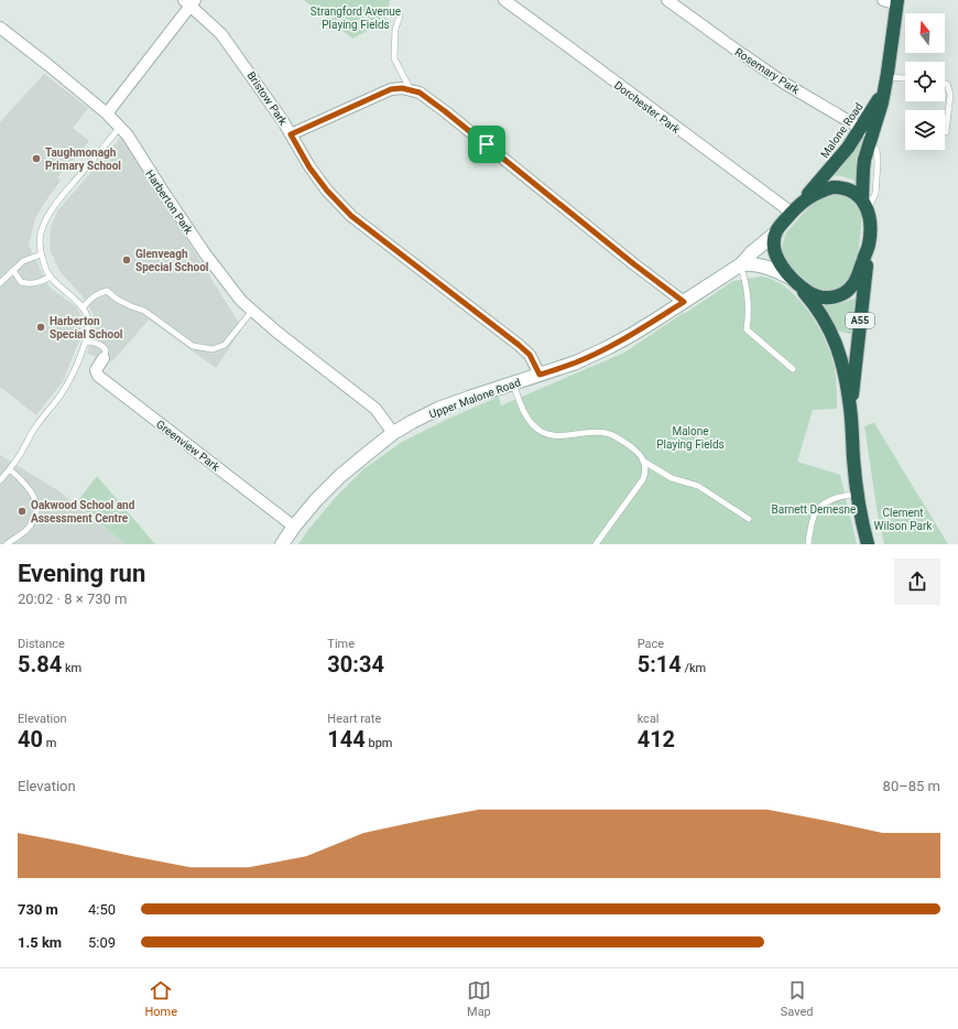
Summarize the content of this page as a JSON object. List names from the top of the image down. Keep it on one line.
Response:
{"streets":{"highway":["Malone Road","A55"],"main road":["Upper Malone Road"],"street":["Rosemary Park","Bristow Park","Dorchester Park","Harberton Park","Greenview Park"]},"crossings":[["Rosemary Park","Malone Road"],["Bristow Park","Upper Malone Road"],["Dorchester Park","Malone Road"],["Dorchester Park","A55"],["Dorchester Park","Upper Malone Road"],["Malone Road","A55"],["Malone Road","Upper Malone Road"],["Harberton Park","Upper Malone Road"],["A55","Upper Malone Road"],["Upper Malone Road","Greenview Park"]],"parks":["Strangford Avenue Playing Fields","Malone Playing Fields","Barnett Demesne","Clement Wilson Park"],"places":["Taughmonagh Primary School","Glenveagh Special School","Harberton Special School","Oakwood School and Assessment Centre"],"north":"top","page":{"heading":["Evening run","20:02 · 8 × 730 m"],"stats":[["Distance","5.84 km"],["Time","30:34"],["Pace","5:14 /km"],["Elevation","40 m"],["Heart rate","144 bpm"],["kcal","412"]],"chart":["Elevation","80–85 m"],"list":[{"name":"730 m","note":"4:50"},{"name":"1.5 km","note":"5:09"}],"tabs":["Home","Map","Saved"]}}
